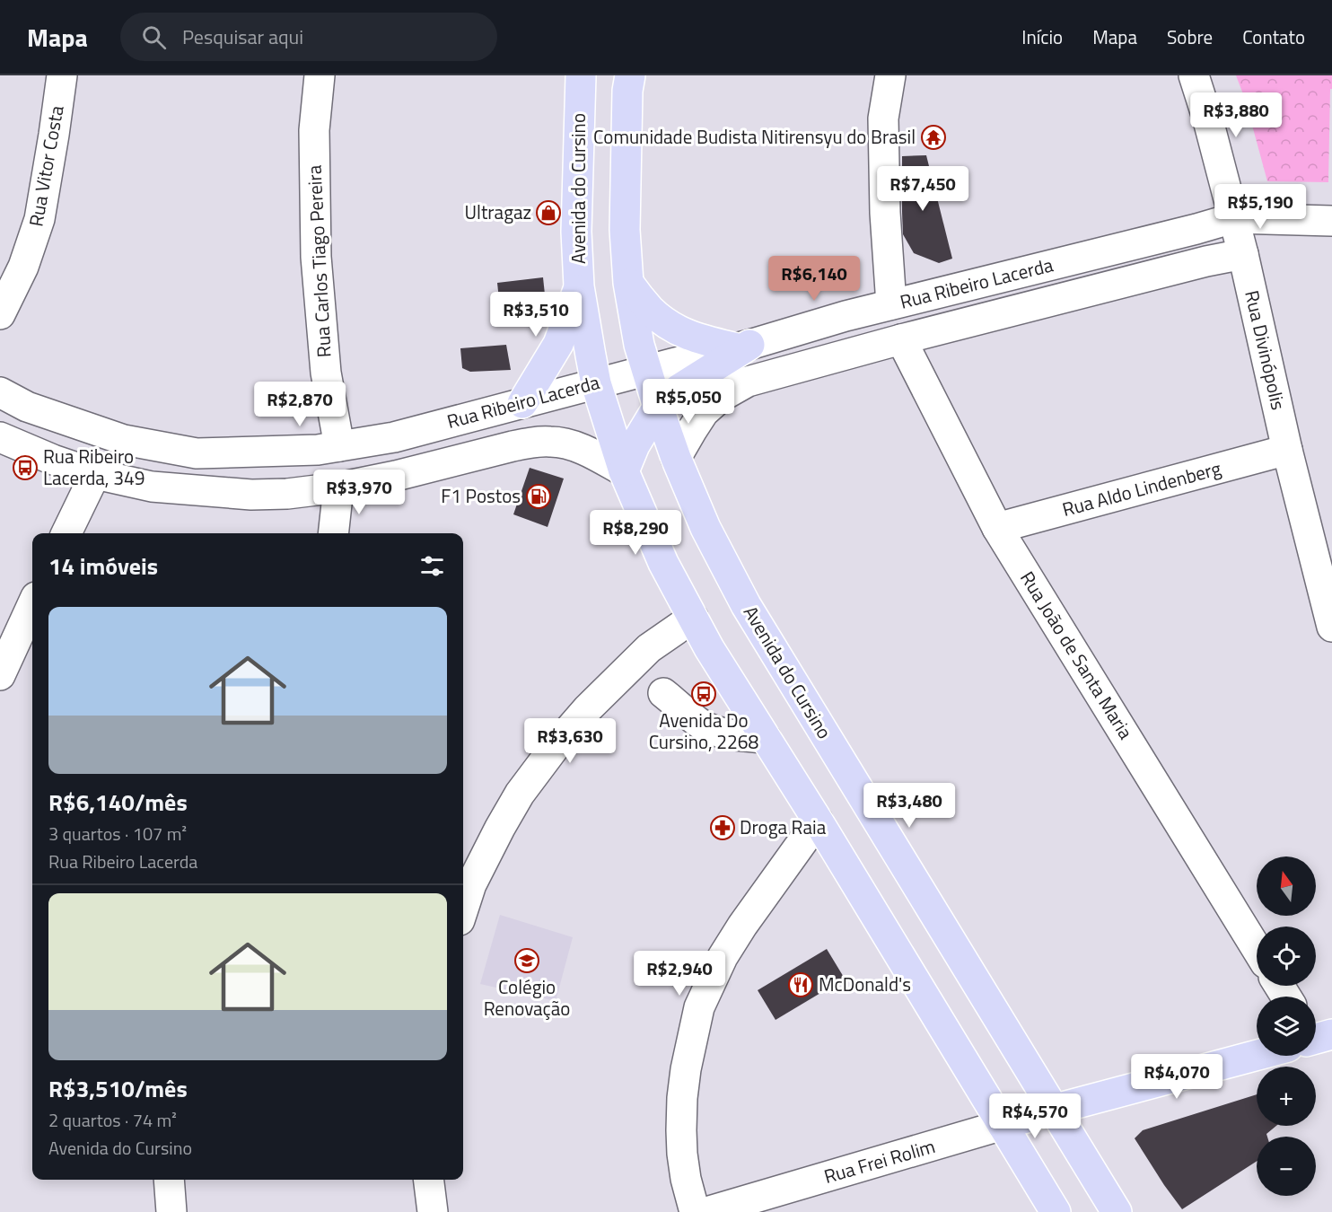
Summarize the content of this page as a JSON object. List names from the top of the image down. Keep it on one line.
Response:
{"streets":{"main road":["Avenida do Cursino","Rua Frei Rolim"],"street":["Rua Vitor Costa","Rua Carlos Tiago Pereira","Rua Ribeiro Lacerda","Rua Divinópolis","Rua Aldo Lindenberg","Rua João de Santa Maria"]},"crossings":[["Avenida do Cursino","Rua Ribeiro Lacerda"],["Avenida do Cursino","Rua Frei Rolim"],["Rua Carlos Tiago Pereira","Rua Ribeiro Lacerda"],["Rua Ribeiro Lacerda","Rua Divinópolis"],["Rua Ribeiro Lacerda","Rua João de Santa Maria"],["Rua Divinópolis","Rua Aldo Lindenberg"],["Rua Aldo Lindenberg","Rua João de Santa Maria"]],"places":{"temple":["Comunidade Budista Nitirensyu do Brasil"],"shop":["Ultragaz"],"bus stop":["Rua Ribeiro Lacerda, 349","Avenida Do Cursino, 2268"],"fuel station":["F1 Postos"],"pharmacy":["Droga Raia"],"school or university":["Colégio Renovação"],"restaurant":["McDonald's"]},"north":"top","page":{"header":"Mapa","search":"Pesquisar aqui","nav":["Início","Mapa","Sobre","Contato"],"price":["R$3,880","R$7,450","R$5,190","R$6,140","R$3,510","R$5,050","R$2,870","R$3,970","R$8,290","R$3,630","R$3,480","R$2,940","R$4,070","R$4,570"],"heading":"14 imóveis","list":[{"name":"R$6,140/mês","note":"3 quartos · 107 m² · Rua Ribeiro Lacerda"},{"name":"R$3,510/mês","note":"2 quartos · 74 m² · Avenida do Cursino"}],"map_buttons":["+","−"]}}
